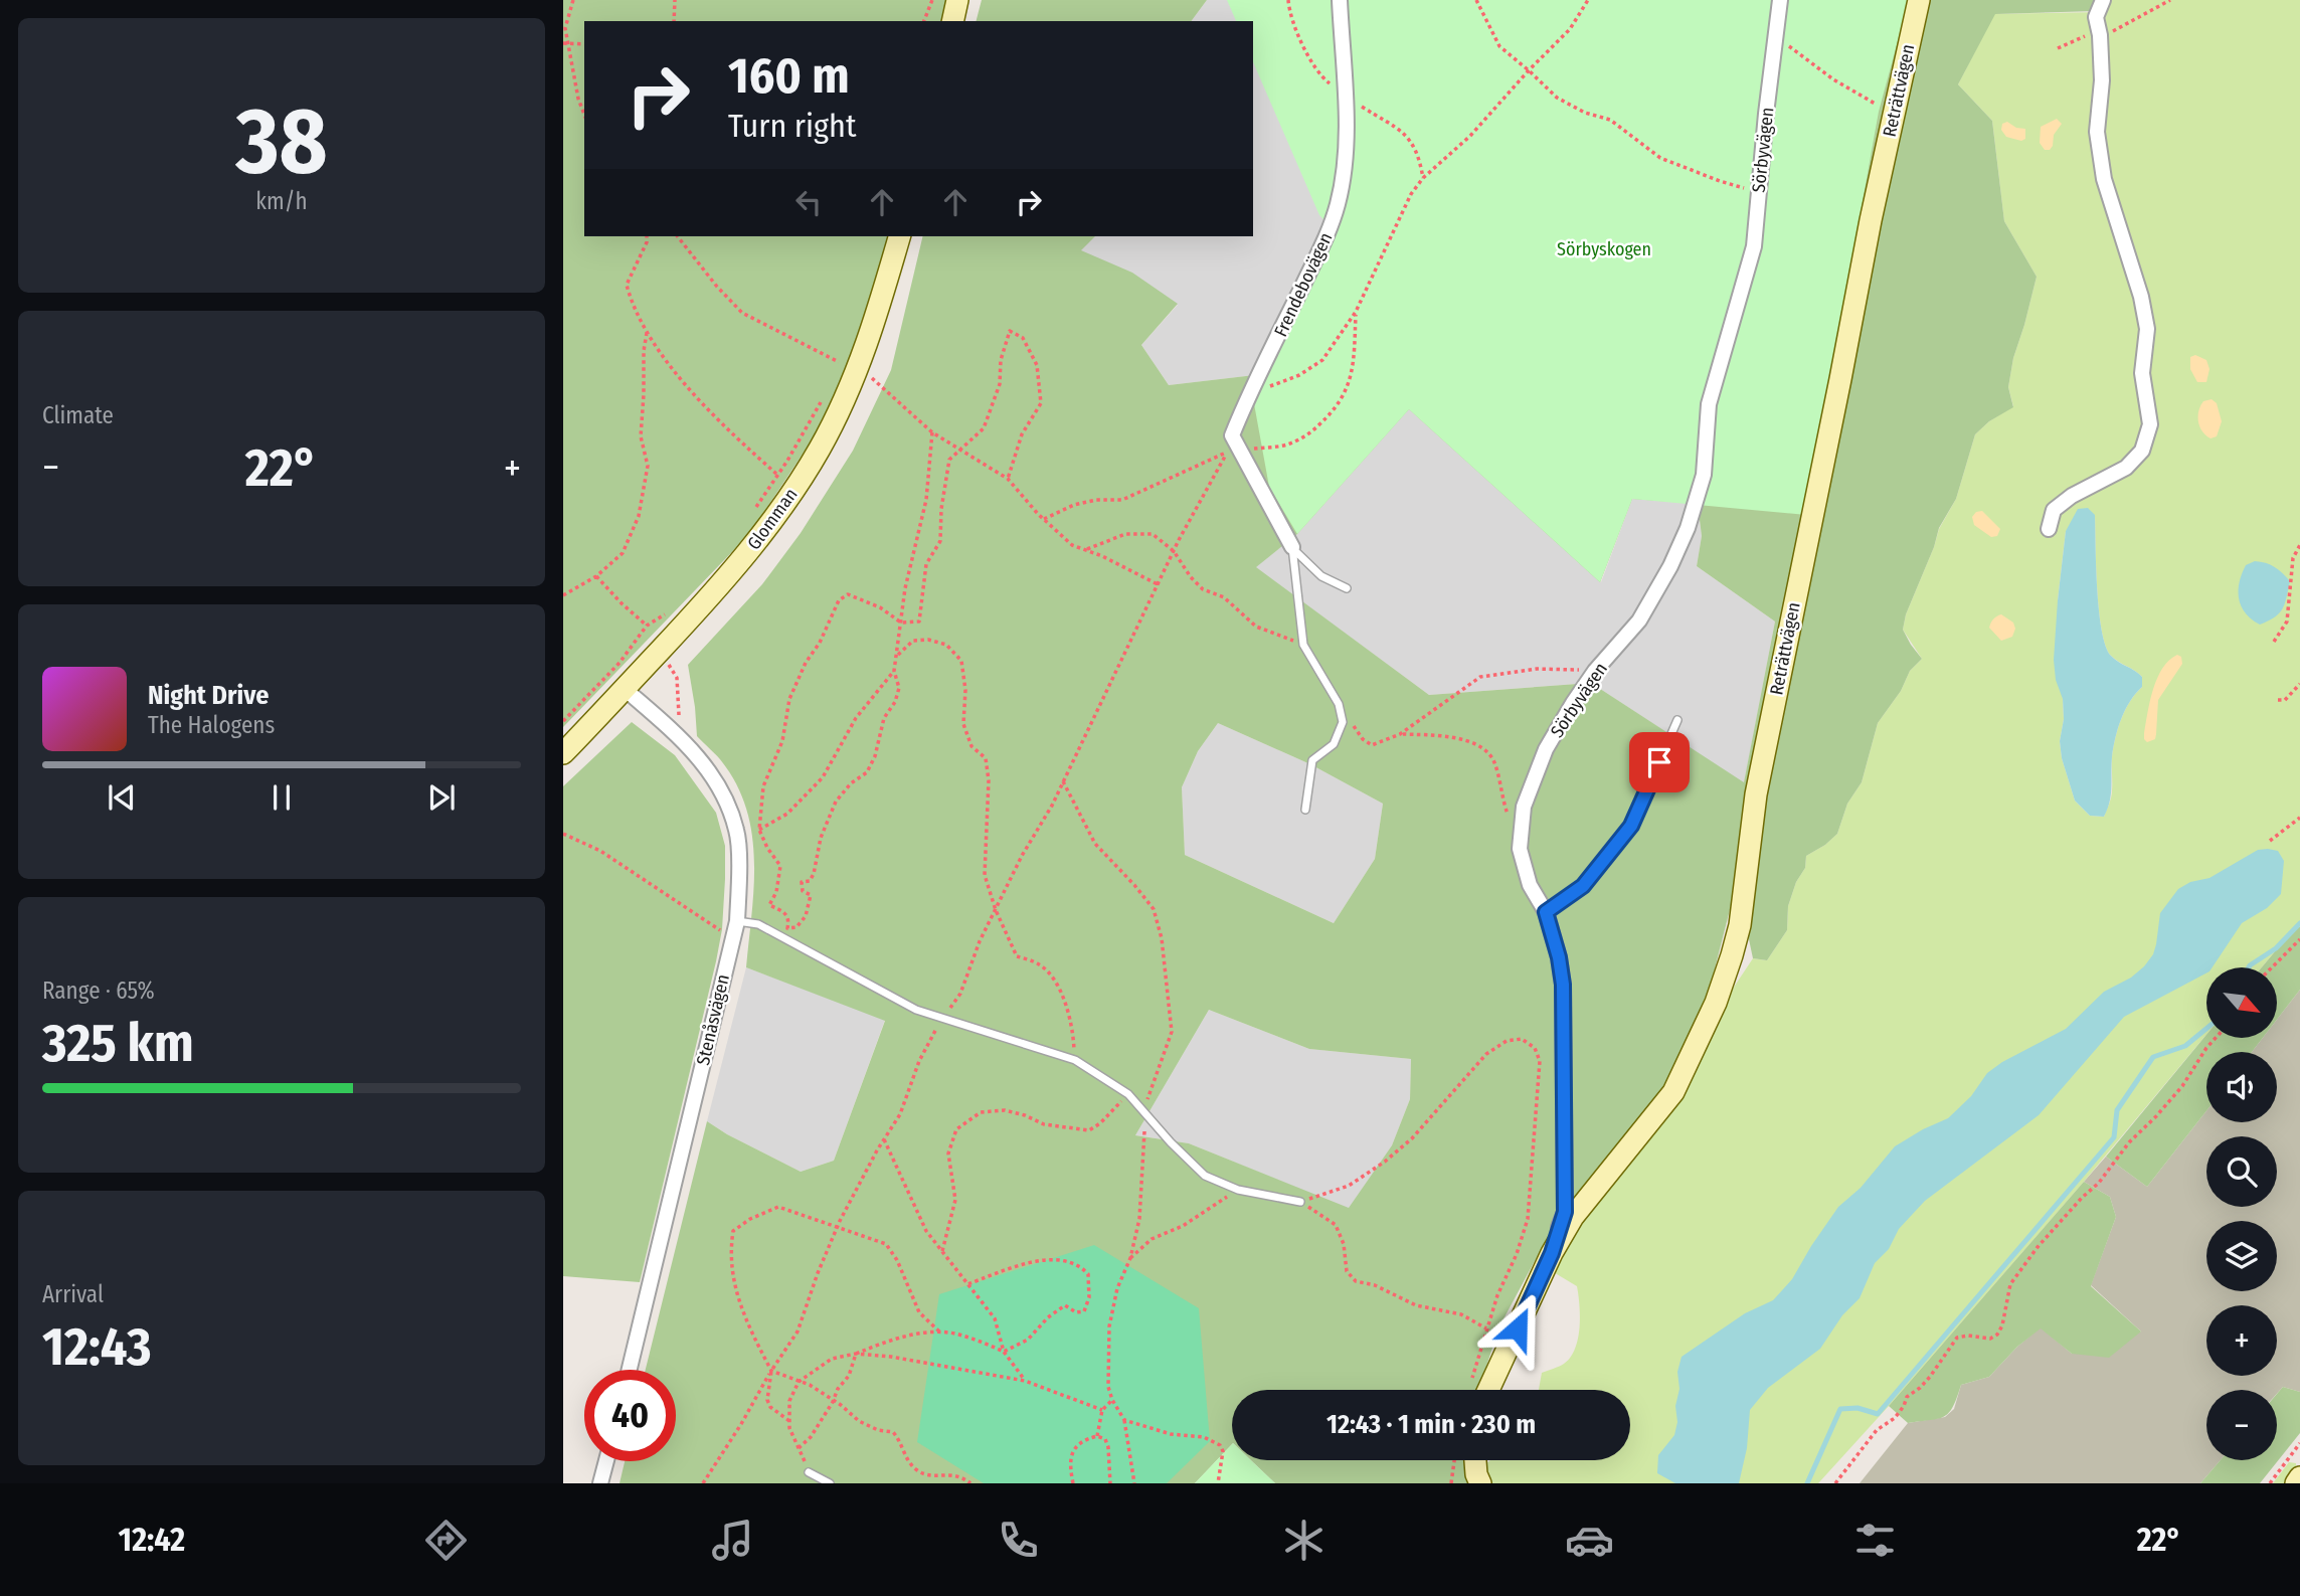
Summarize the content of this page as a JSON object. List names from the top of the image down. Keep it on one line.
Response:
{"streets":{"street":["Reträttvägen","Sörbyvägen","Frendebovägen","Glomman","Stenåsvägen"]},"crossings":[["Reträttvägen","Sörbyvägen"],["Glomman","Stenåsvägen"]],"parks":["Sörbyskogen"],"north":"bottom right","page":{"tile":[["38","km/h"],"Climate",["Range · 65%","325 km"],["Arrival","12:43"]],"turn":["160 m","Turn right"],"heat":["−","22°","+"],"song":["Night Drive","The Halogens"],"map_buttons":["+","−"],"limit":"40","trip":"12:43 · 1 min · 230 m","tabs":["12:42","22°"]}}
